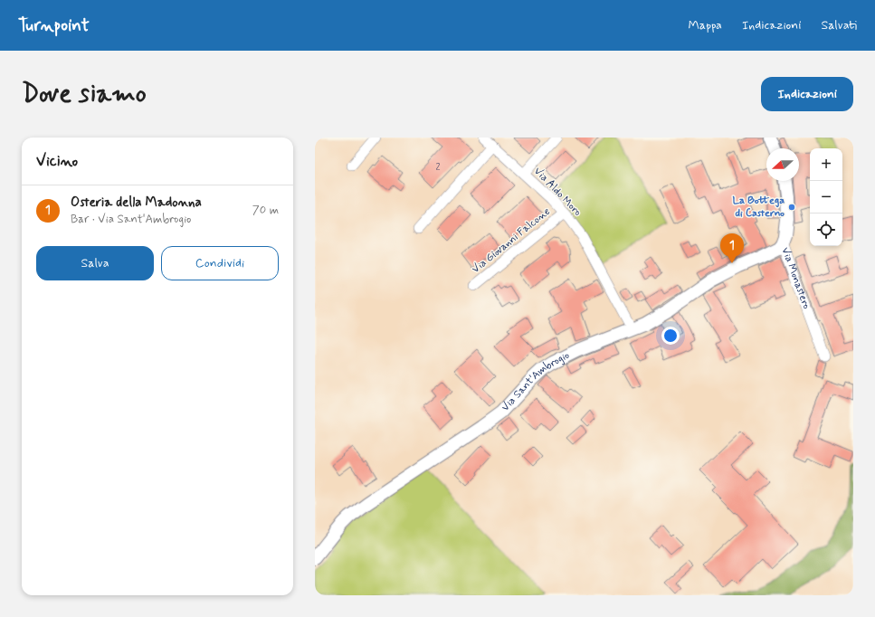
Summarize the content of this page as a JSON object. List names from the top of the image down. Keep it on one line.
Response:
{"streets":{"street":["Via Aldo Moro","Via Giovanni Falcone","Via Monastero","Via Sant'Ambrogio"]},"crossings":[["Via Aldo Moro","Via Giovanni Falcone"],["Via Aldo Moro","Via Sant'Ambrogio"],["Via Monastero","Via Sant'Ambrogio"]],"places":["La Bottega di Casterno"],"house_numbers":["2"],"north":"left","page":{"header":"Turnpoint","nav":["Mappa","Indicazioni","Salvati"],"buttons":["Indicazioni",["Salva","Condividi"]],"title":"Dove siamo","heading":"Vicino","map_buttons":["+","−"],"list":[{"mark":"1","name":"Osteria della Madonna","note":"Bar · Via Sant'Ambrogio","value":"70 m"}],"pins":"1"}}
